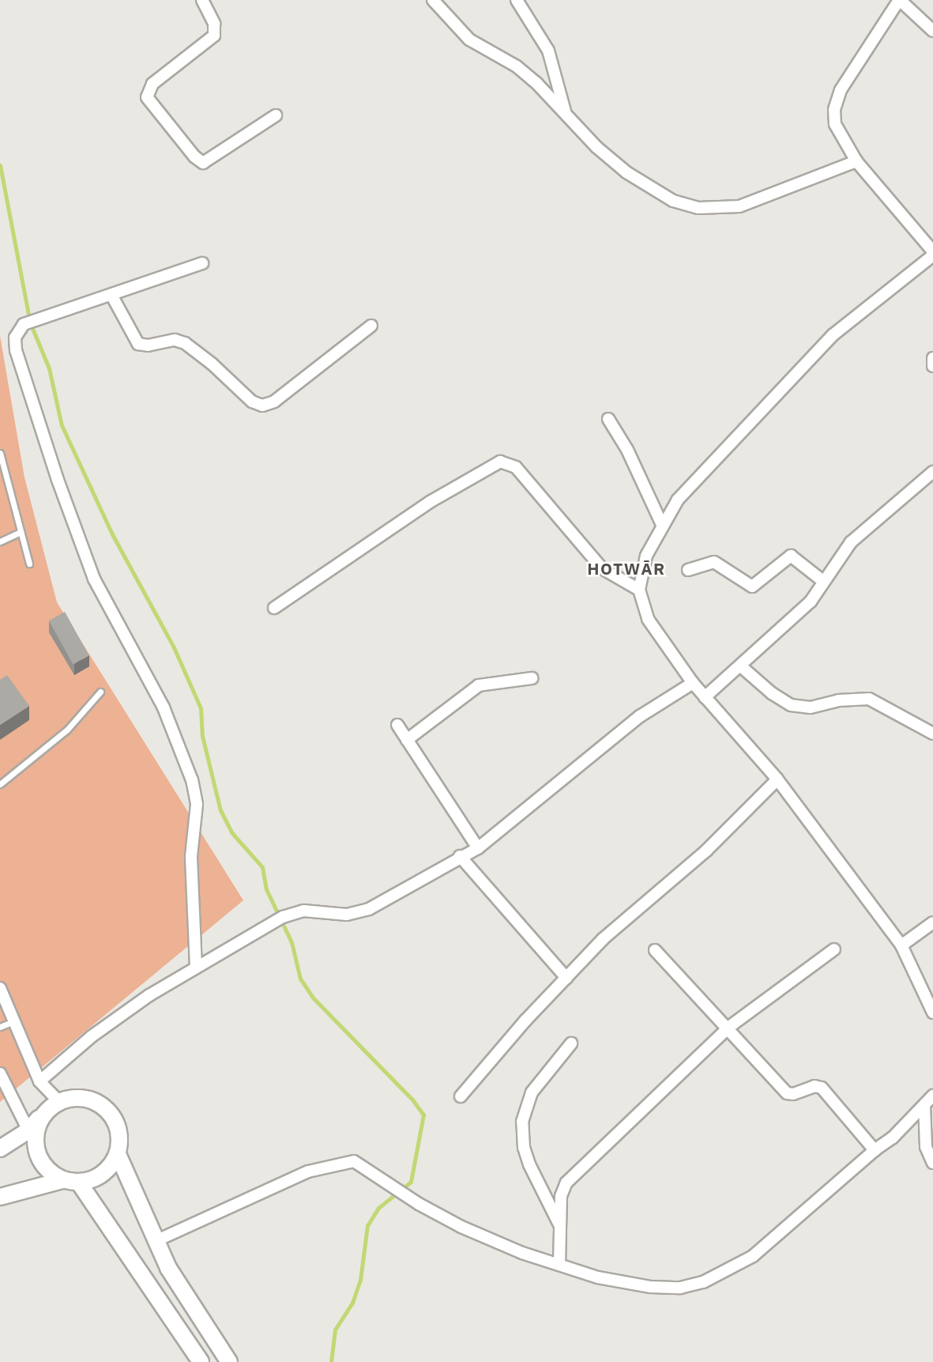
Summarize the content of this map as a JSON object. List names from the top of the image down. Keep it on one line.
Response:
{"districts":["HOTWĀR"]}
